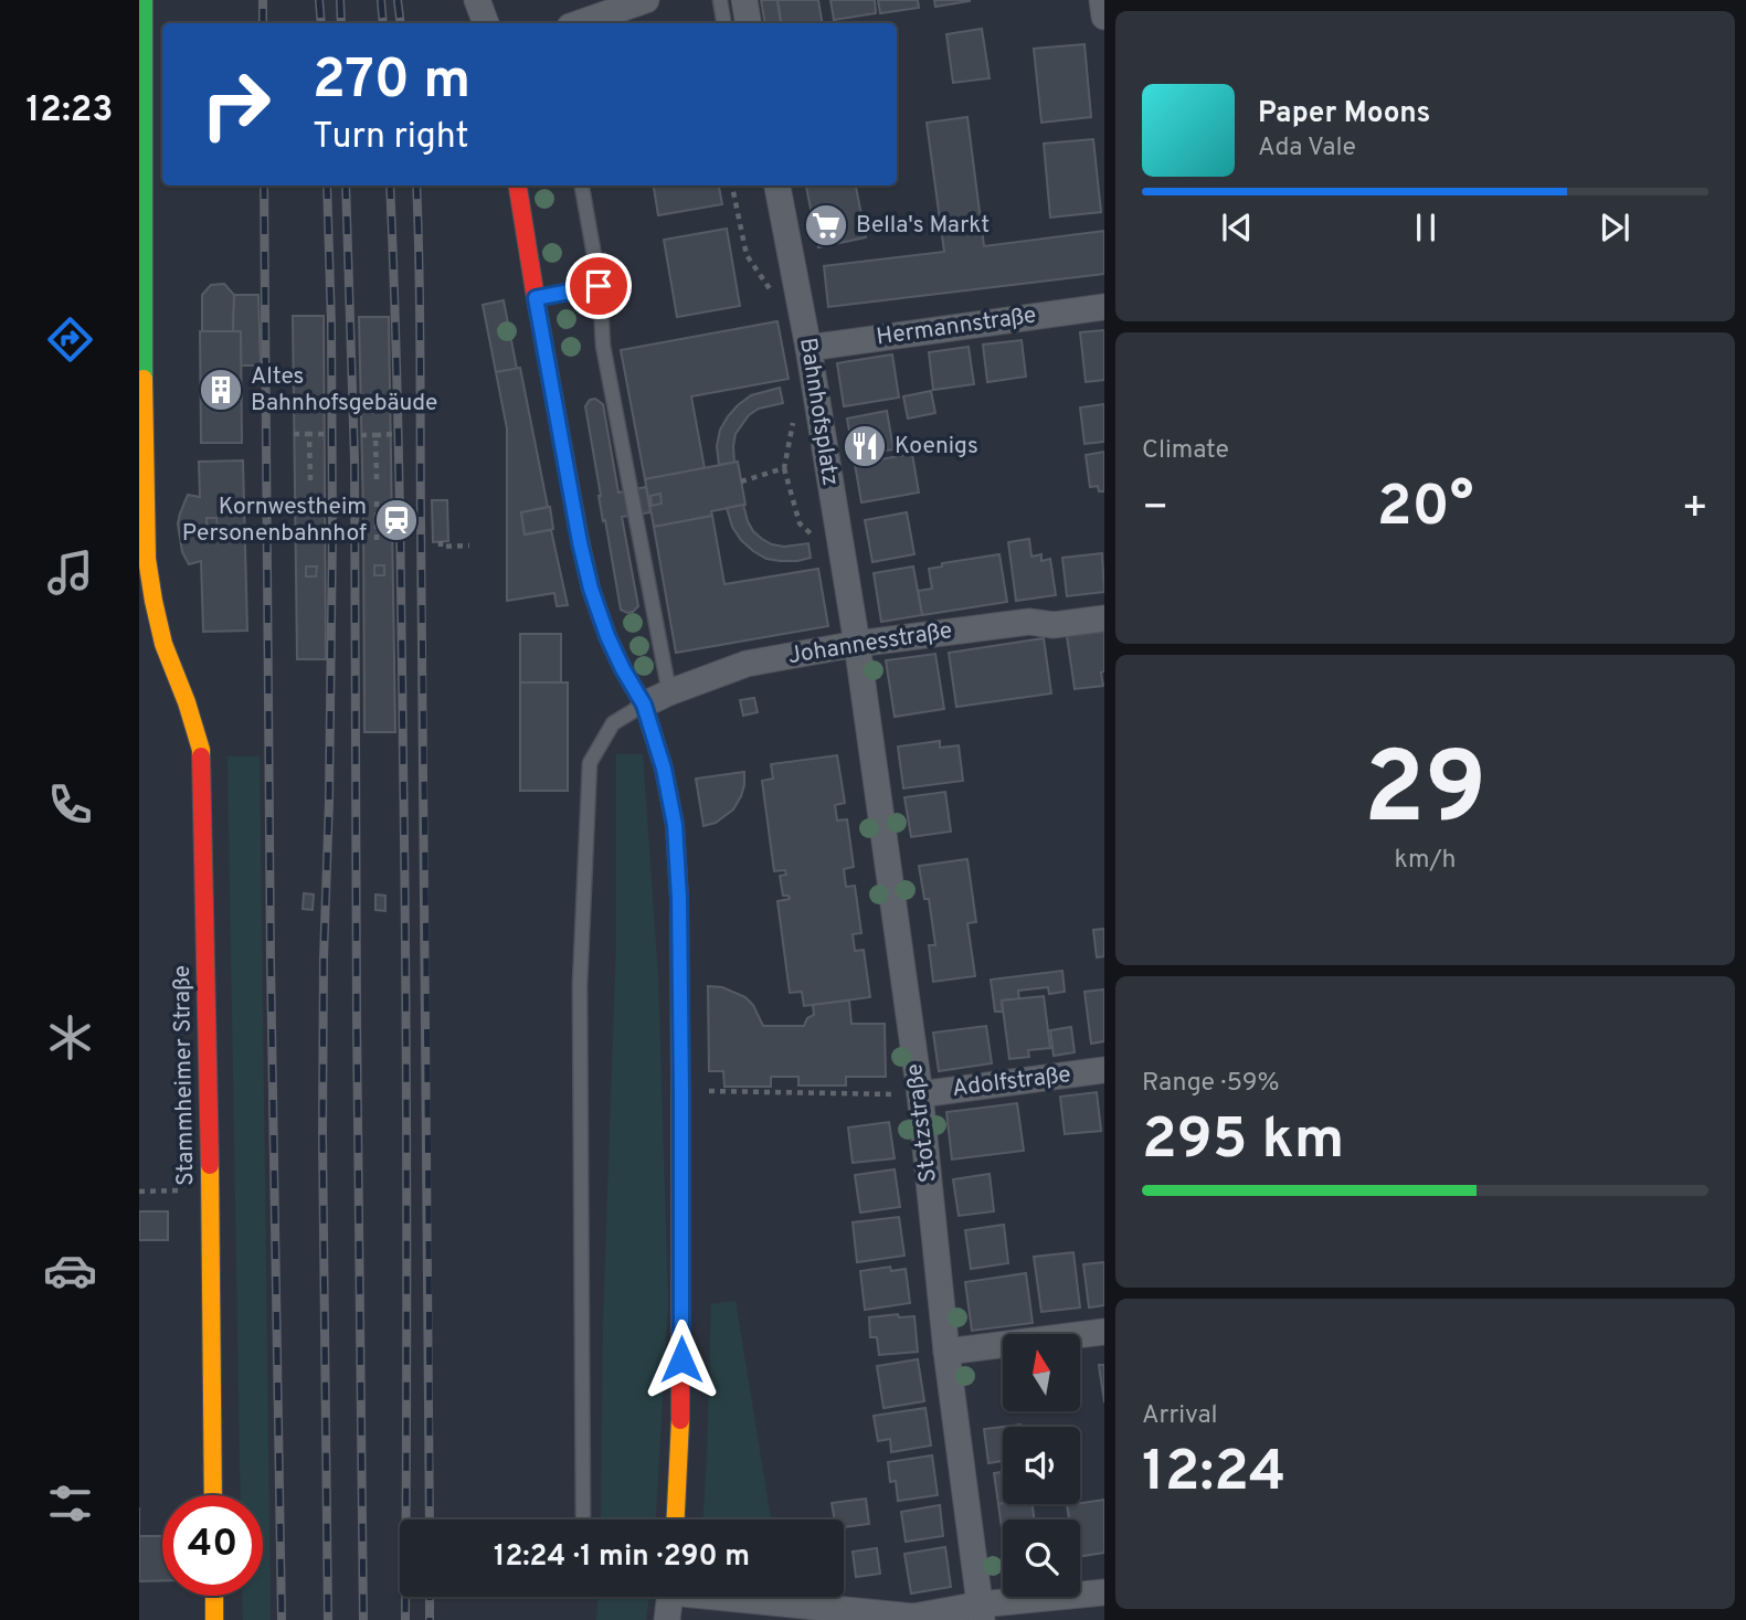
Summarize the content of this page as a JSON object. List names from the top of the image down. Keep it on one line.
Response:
{"streets":{"main road":["Stammheimer Straße"],"street":["Hermannstraße","Bahnhofsplatz","Johannesstraße","Adolfstraße","Stotzstraße"]},"crossings":[["Hermannstraße","Bahnhofsplatz"],["Bahnhofsplatz","Johannesstraße"],["Bahnhofsplatz","Stotzstraße"],["Johannesstraße","Stotzstraße"],["Adolfstraße","Stotzstraße"]],"places":{"supermarket":["Bella's Markt"],"building":["Altes Bahnhofsgebäude"],"restaurant":["Koenigs"],"station":["Kornwestheim Personenbahnhof"]},"north":"top","page":{"tabs":"12:23","turn":["270 m","Turn right"],"song":["Paper Moons","Ada Vale"],"tile":["Climate",["29","km/h"],["Range · 59%","295 km"],["Arrival","12:24"]],"heat":["−","20°","+"],"limit":"40","trip":"12:24 · 1 min · 290 m"}}
